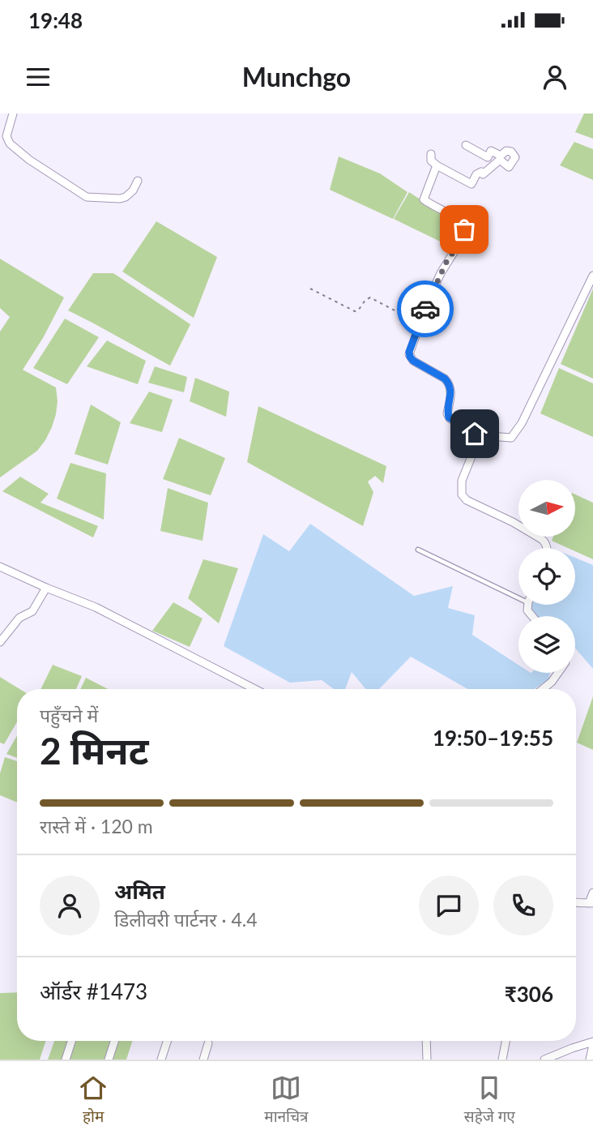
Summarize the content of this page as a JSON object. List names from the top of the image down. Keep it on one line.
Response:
{"north":"right","page":{"status":"19:48","header":"Munchgo","heading":["2 मिनट","पहुँचने में","19:50–19:55"],"panel":["अमित","डिलीवरी पार्टनर · 4.4","ऑर्डर #1473","₹306"],"bar":"रास्ते में · 120 m","tabs":["होम","मानचित्र","सहेजे गए"]}}
